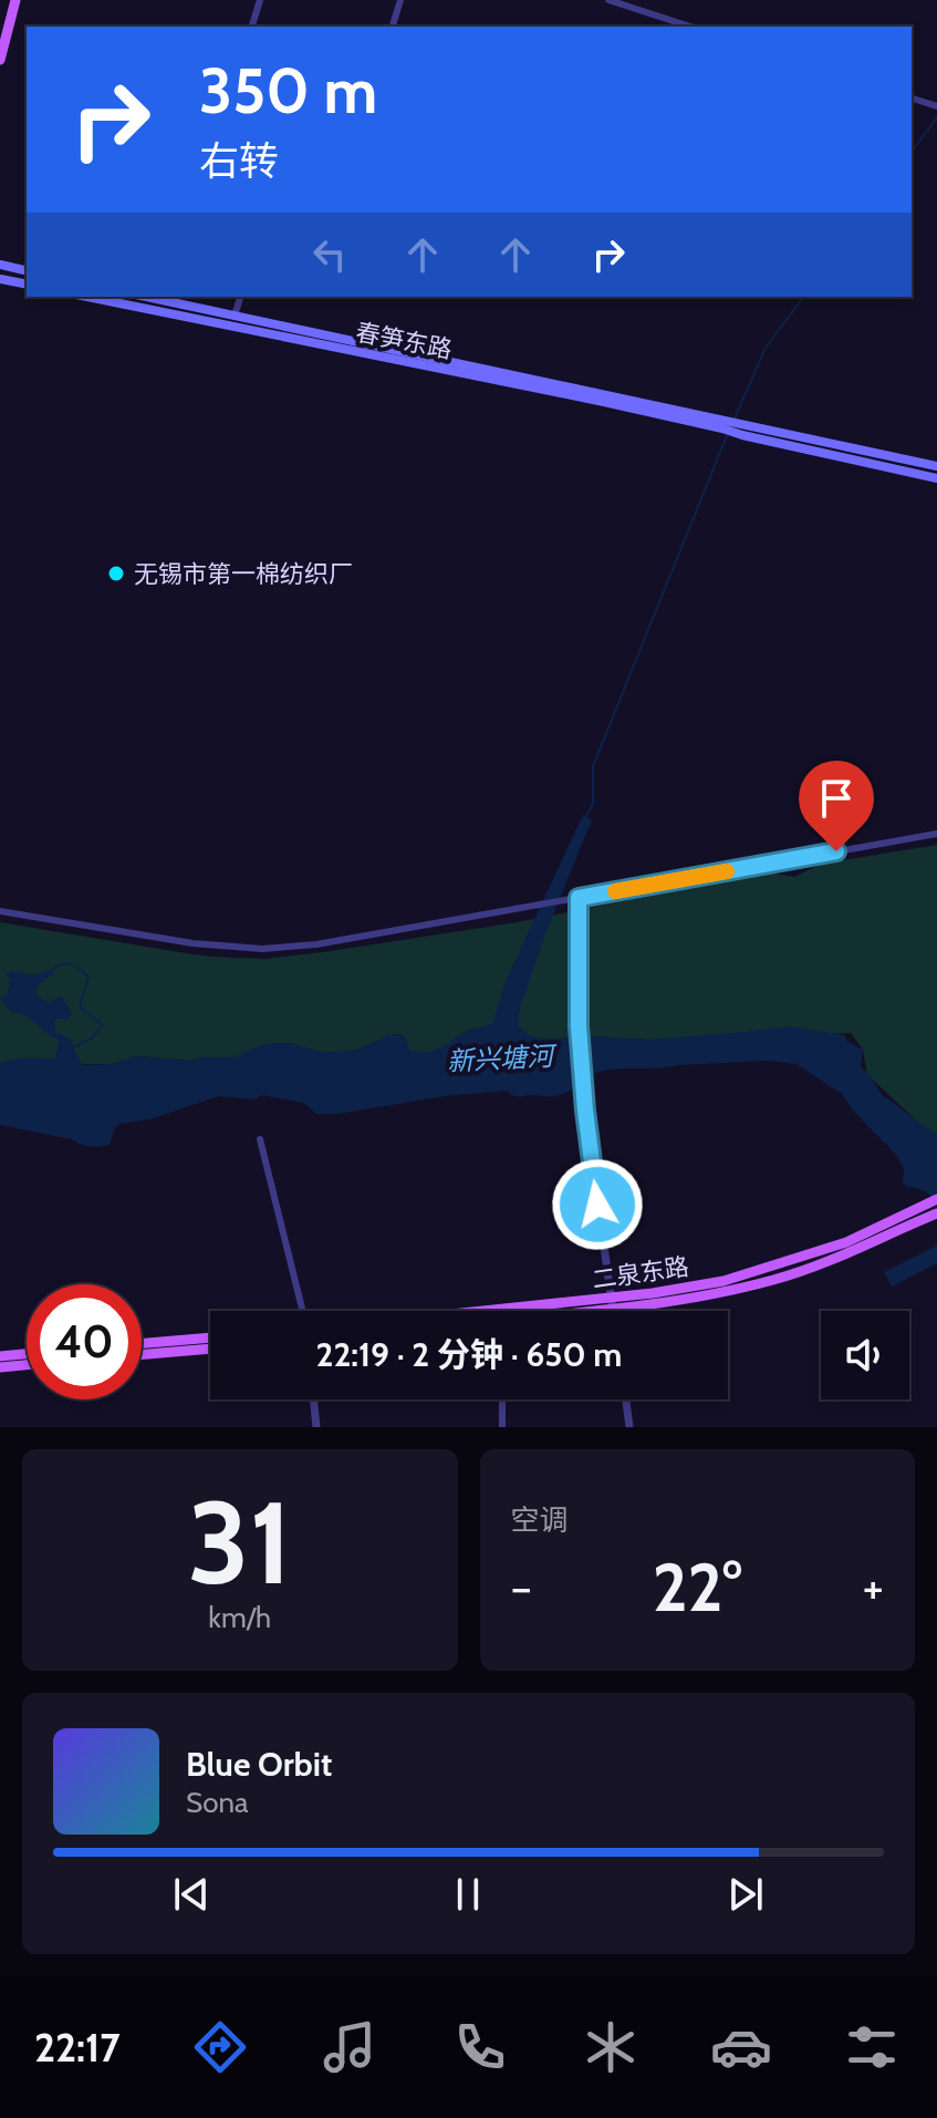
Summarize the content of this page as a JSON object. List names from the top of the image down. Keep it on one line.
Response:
{"streets":{"main road":["春笋东路","二泉东路"]},"water":["新兴塘河"],"places":["无锡市第一棉纺织厂"],"page":{"turn":["350 m","右转"],"limit":"40","trip":"22:19 · 2 分钟 · 650 m","tile":[["31","km/h"],"空调"],"heat":["−","22°","+"],"song":["Blue Orbit","Sona"],"tabs":"22:17"}}
